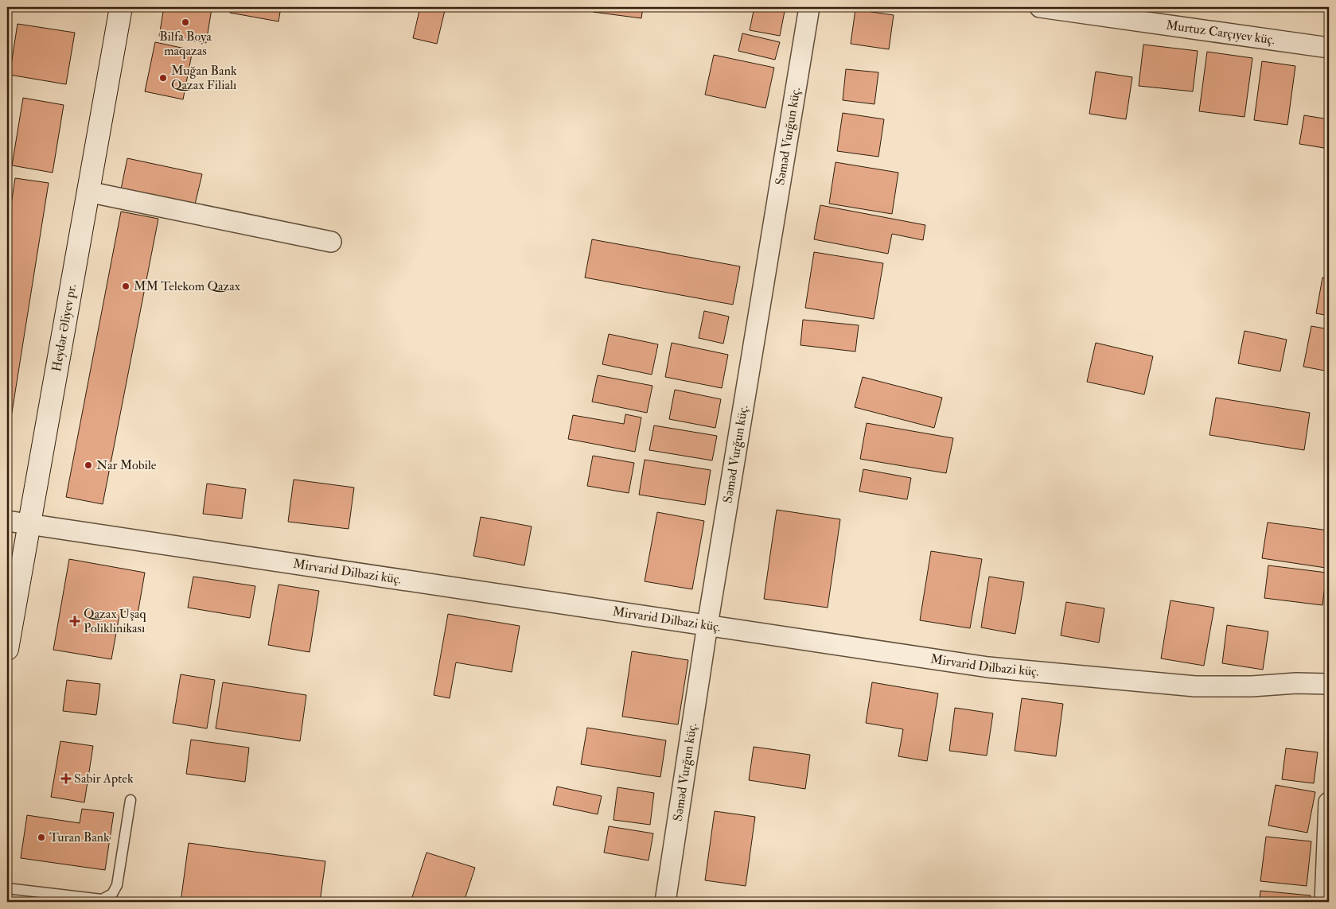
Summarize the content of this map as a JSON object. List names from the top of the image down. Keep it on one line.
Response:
{"streets":{"main road":["Heydər Əliyev pr."],"street":["Murtuz Carçıyev küç.","Səməd Vurğun küç.","Mirvarid Dilbazi küç."]},"crossings":[["Səməd Vurğun küç.","Mirvarid Dilbazi küç."],["Heydər Əliyev pr.","Mirvarid Dilbazi küç."]],"places":{"other":["Bilfa Boya maqazas","Muğan Bank Qazax Filialı","MM Telekom Qazax","Nar Mobile","Turan Bank"],"health":["Qazax Uşaq Poliklinikası","Sabir Aptek"]}}
